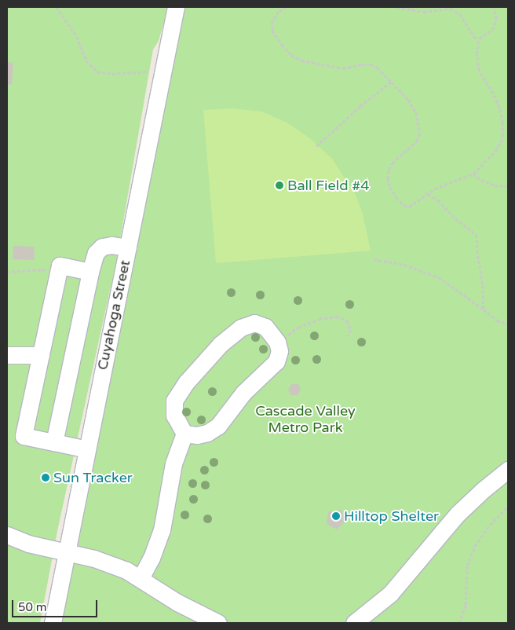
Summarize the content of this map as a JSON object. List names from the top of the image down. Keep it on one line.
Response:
{"streets":{"street":["Cuyahoga Street"]},"parks":["Cascade Valley Metro Park"],"places":["Ball Field #4","Sun Tracker","Hilltop Shelter"],"scale_bar":"50 m"}
